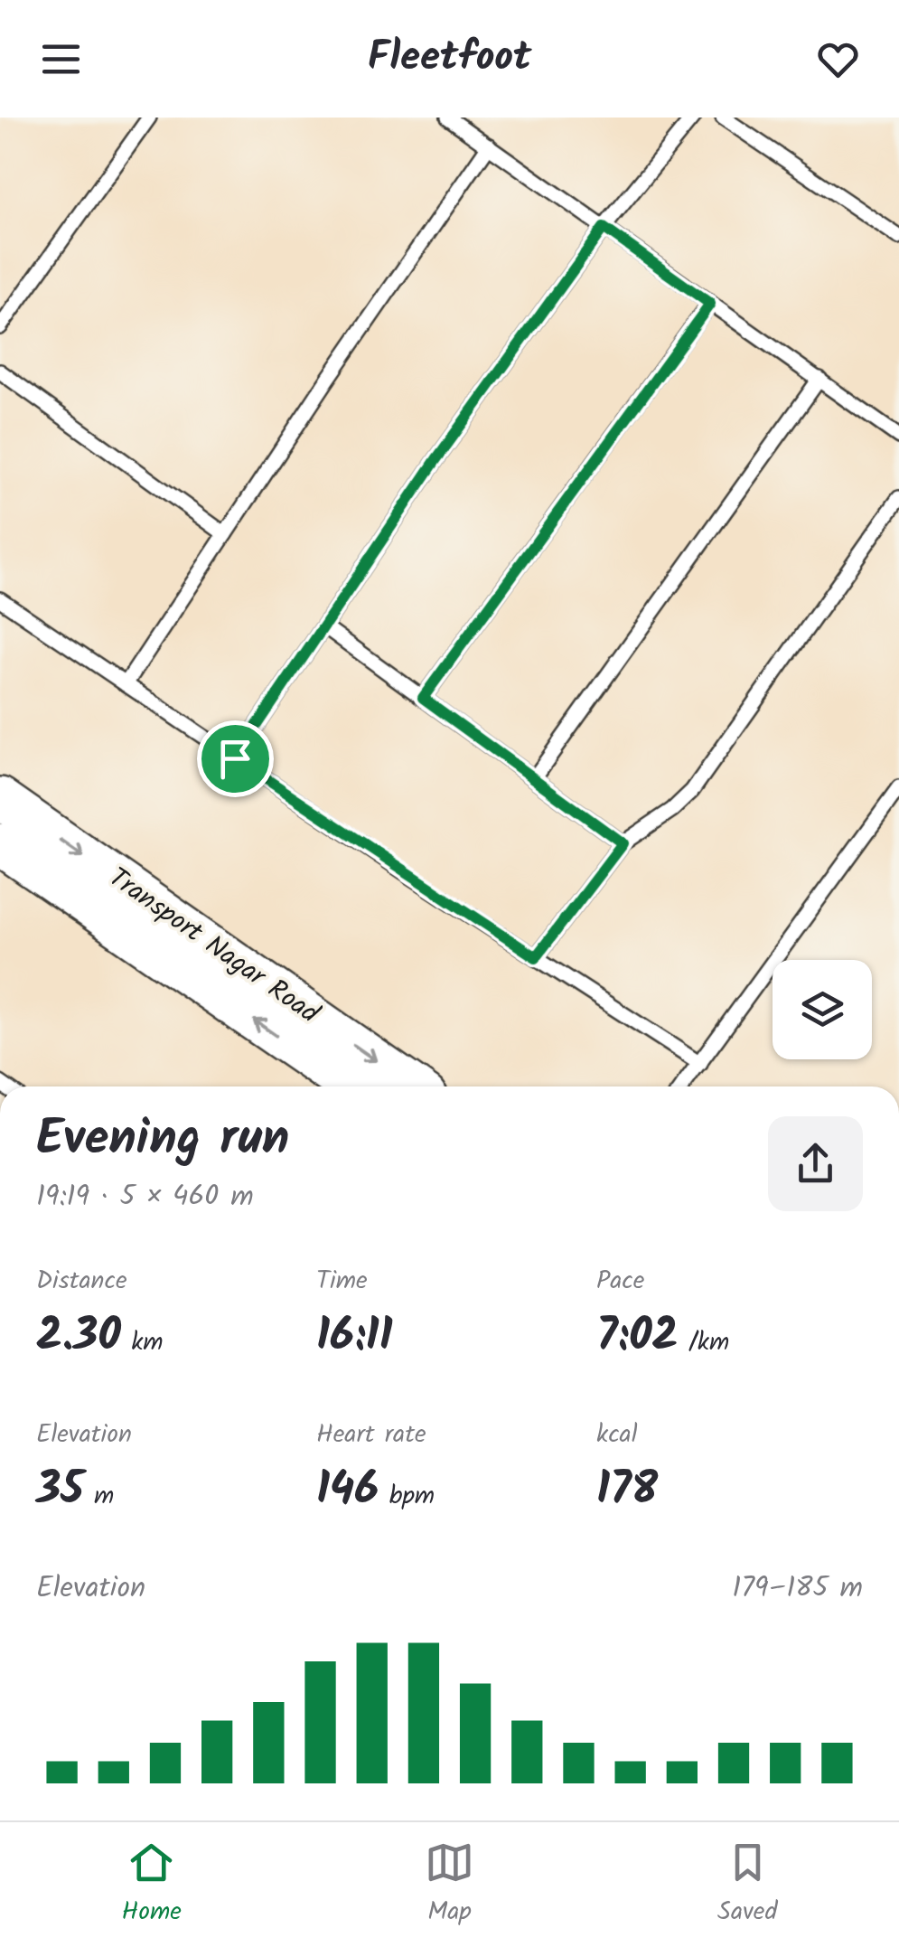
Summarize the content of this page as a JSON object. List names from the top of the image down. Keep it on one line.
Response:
{"streets":{"main road":["Transport Nagar Road"]},"page":{"header":"Fleetfoot","heading":["Evening run","19:19 · 5 × 460 m"],"stats":[["Distance","2.30 km"],["Time","16:11"],["Pace","7:02 /km"],["Elevation","35 m"],["Heart rate","146 bpm"],["kcal","178"]],"chart":["Elevation","179–185 m"],"tabs":["Home","Map","Saved"]}}
